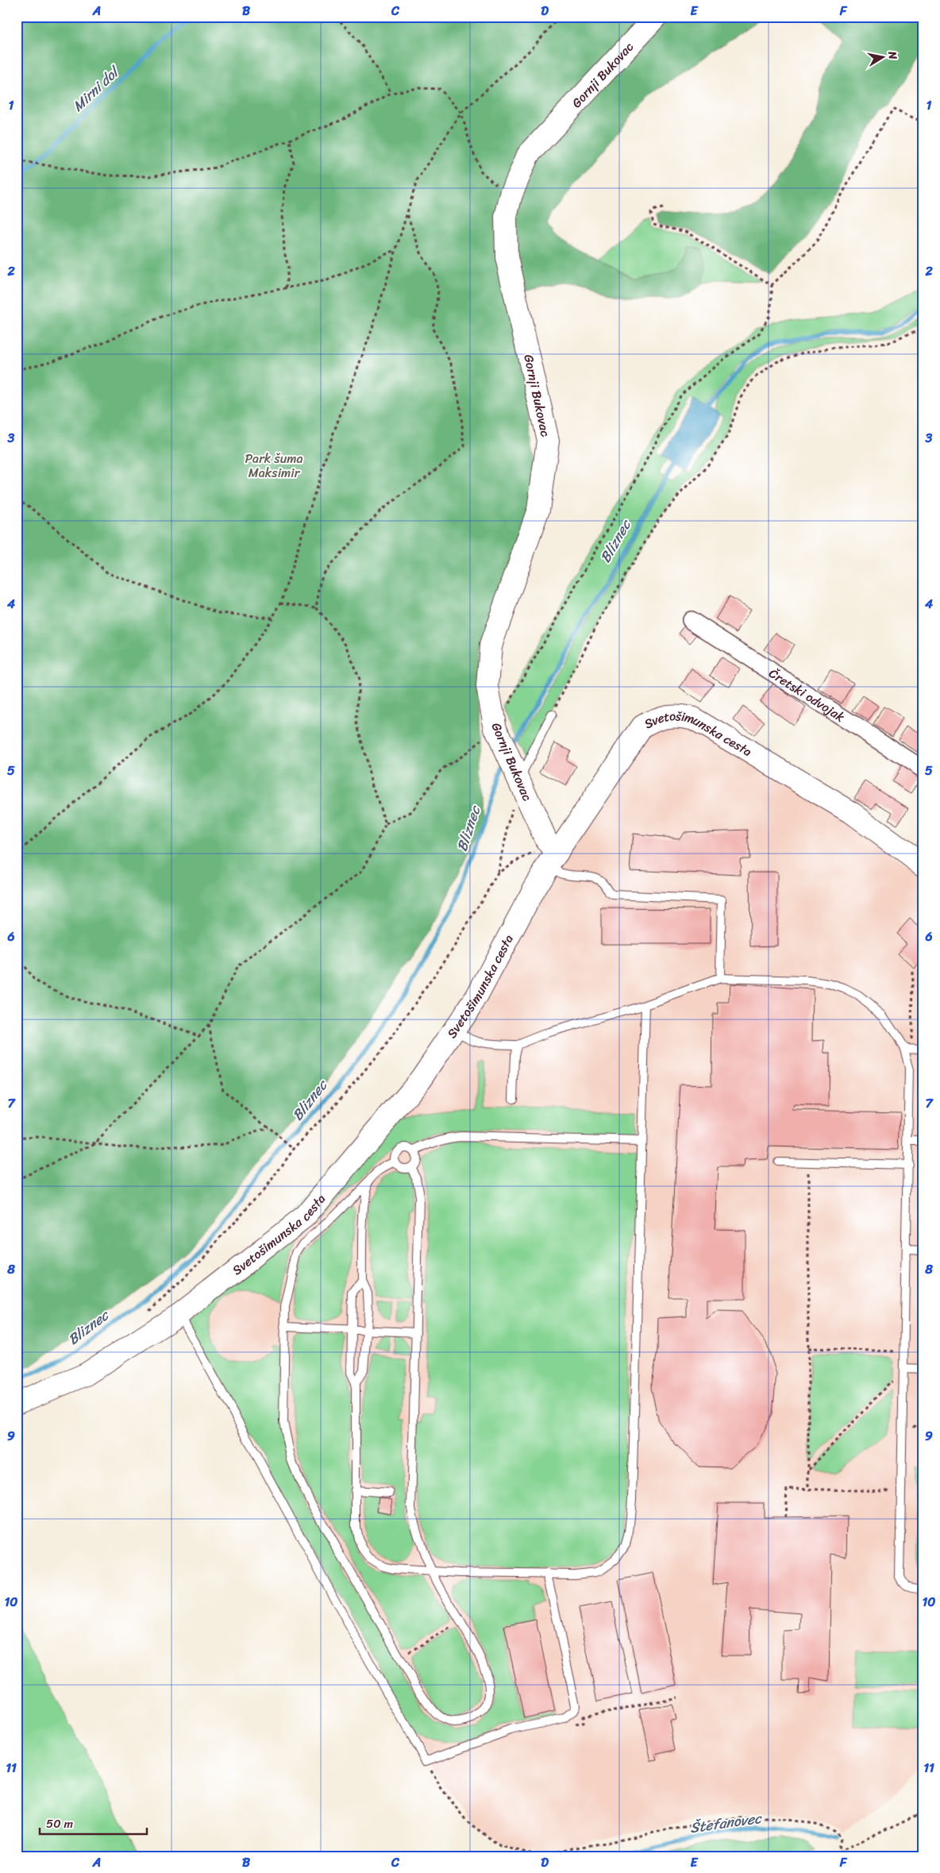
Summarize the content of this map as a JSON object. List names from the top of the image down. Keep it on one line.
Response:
{"streets":{"street":["Gornji Bukovac","Čretski odvojak","Svetošimunska cesta"]},"crossings":[["Gornji Bukovac","Svetošimunska cesta"]],"water":["Mirni dol","Bliznec","Štefanovec"],"parks":["Park šuma Maksimir"],"scale_bar":"50 m","north":"right","grid":{"columns":["A","B","C","D","E","F"],"rows":["1","2","3","4","5","6","7","8","9","10","11"]}}
